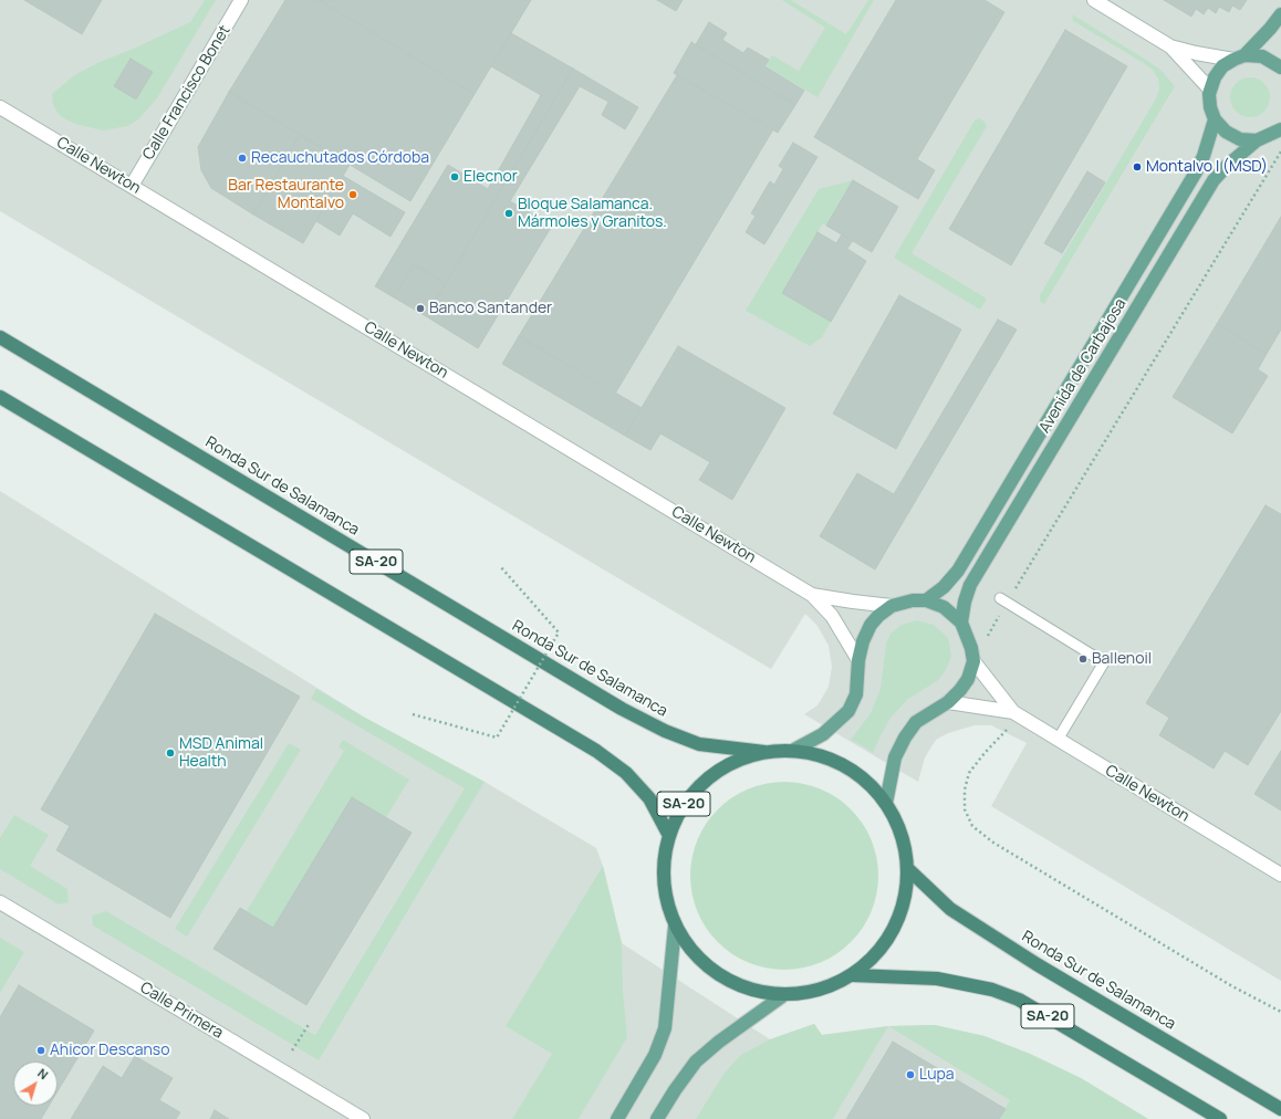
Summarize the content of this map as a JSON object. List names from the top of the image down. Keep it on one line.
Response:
{"streets":{"highway":["Ronda Sur de Salamanca","SA-20"],"main road":["Avenida de Carbajosa"],"street":["Calle Francisco Bonet","Calle Newton","Calle Primera"]},"crossings":[["Calle Francisco Bonet","Calle Newton"],["Calle Newton","Avenida de Carbajosa"],["Avenida de Carbajosa","Ronda Sur de Salamanca"],["Ronda Sur de Salamanca","SA-20"]],"places":["Recauchutados Córdoba","Montalvo I (MSD)","Elecnor","Bar Restaurante Montalvo","Bloque Salamanca. Mármoles y Granitos.","Banco Santander","Ballenoil","MSD Animal Health","Ahicor Descanso","Lupa"],"north":"top right"}
